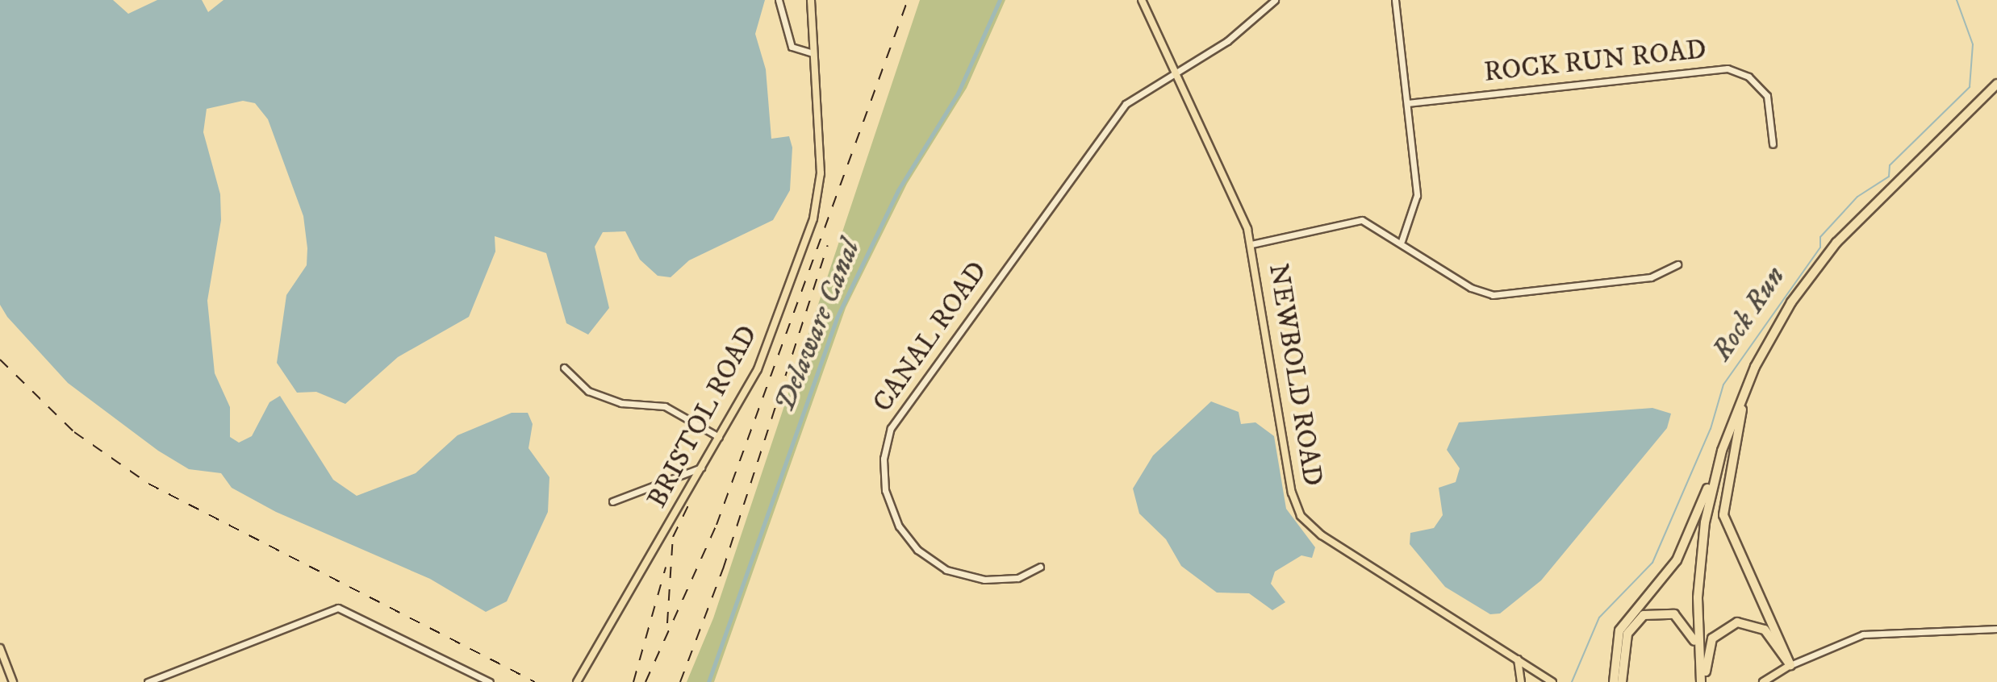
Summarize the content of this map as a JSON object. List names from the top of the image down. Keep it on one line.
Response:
{"streets":{"main road":["NEWBOLD ROAD","BRISTOL ROAD"],"street":["ROCK RUN ROAD","CANAL ROAD"]},"crossings":[["CANAL ROAD","NEWBOLD ROAD"]],"water":["Rock Run","Delaware Canal"]}
